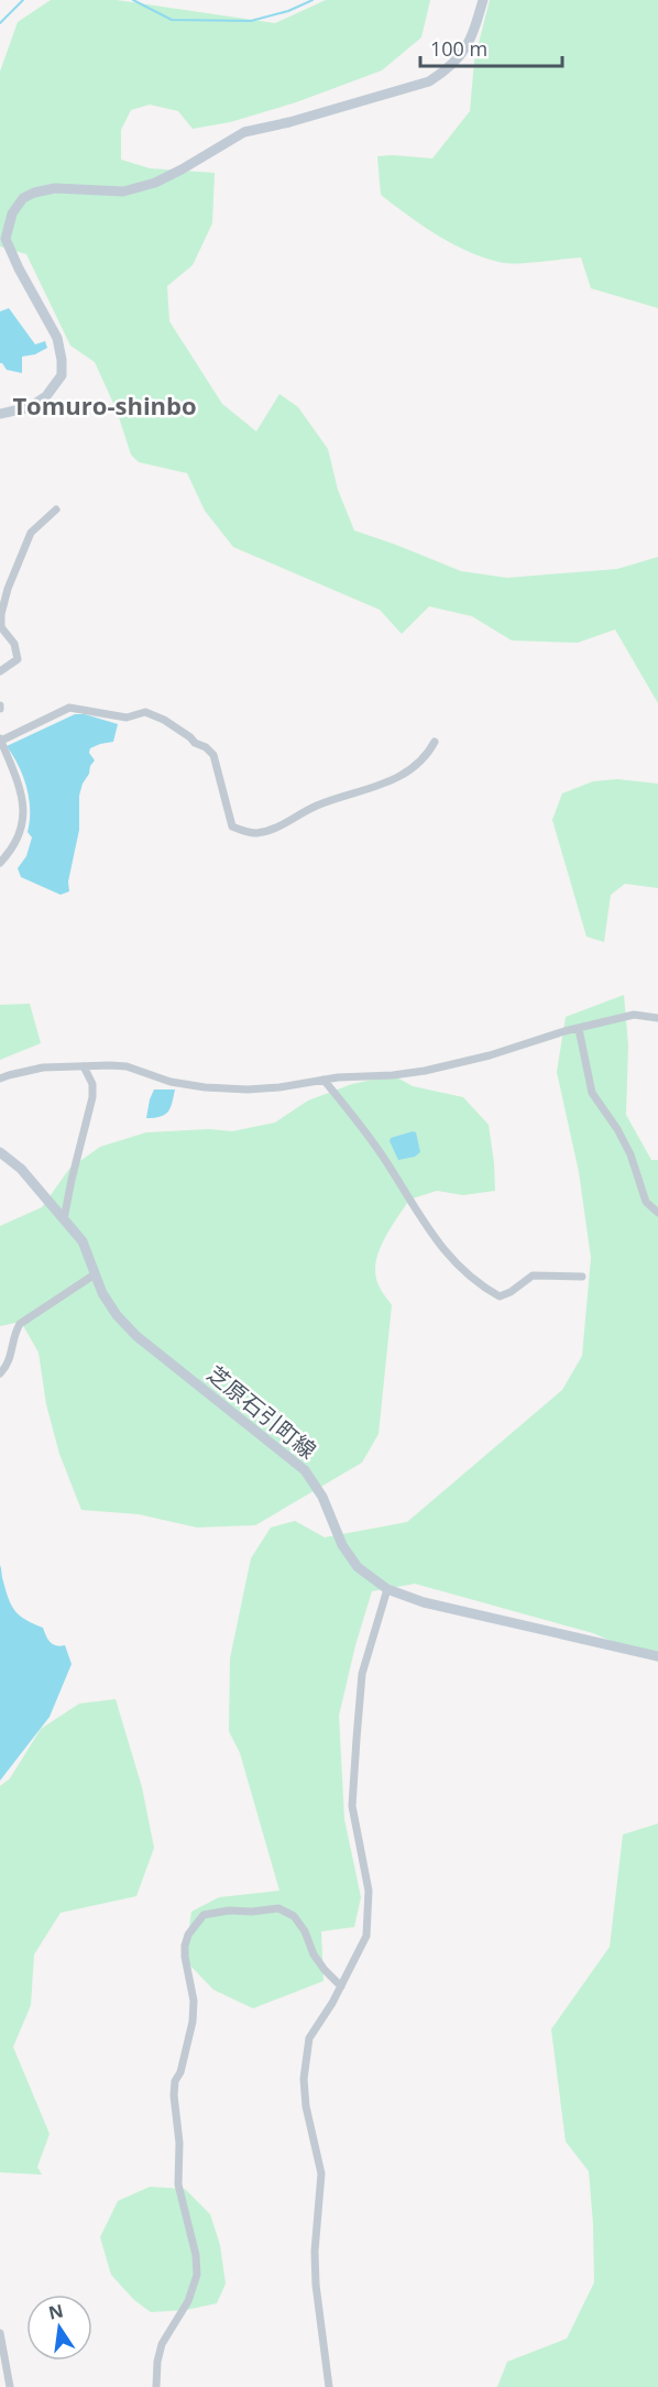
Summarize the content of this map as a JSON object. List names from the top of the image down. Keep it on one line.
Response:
{"streets":{"main road":["芝原石引町線"]},"districts":["Tomuro-shinbo"],"scale_bar":"100 m","north":"top"}
